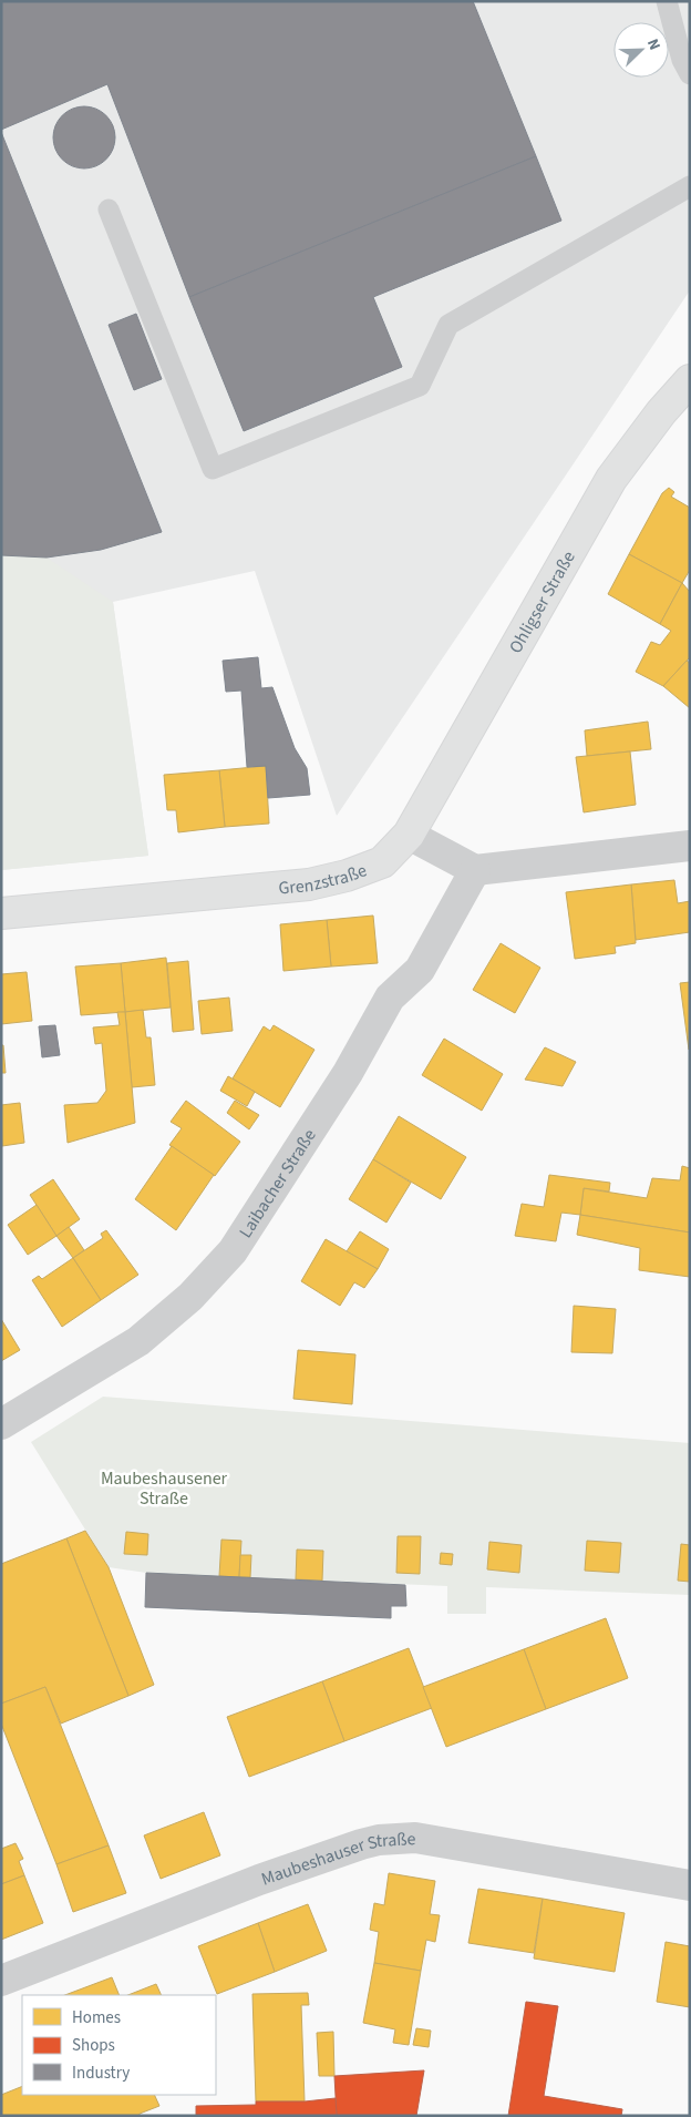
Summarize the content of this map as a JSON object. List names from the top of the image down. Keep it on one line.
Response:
{"streets":{"main road":["Ohligser Straße","Grenzstraße"],"street":["Laibacher Straße","Maubeshauser Straße"]},"crossings":[["Ohligser Straße","Grenzstraße"]],"parks":["Maubeshausener Straße"],"legend":["Homes","Shops","Industry"],"north":"top right"}
